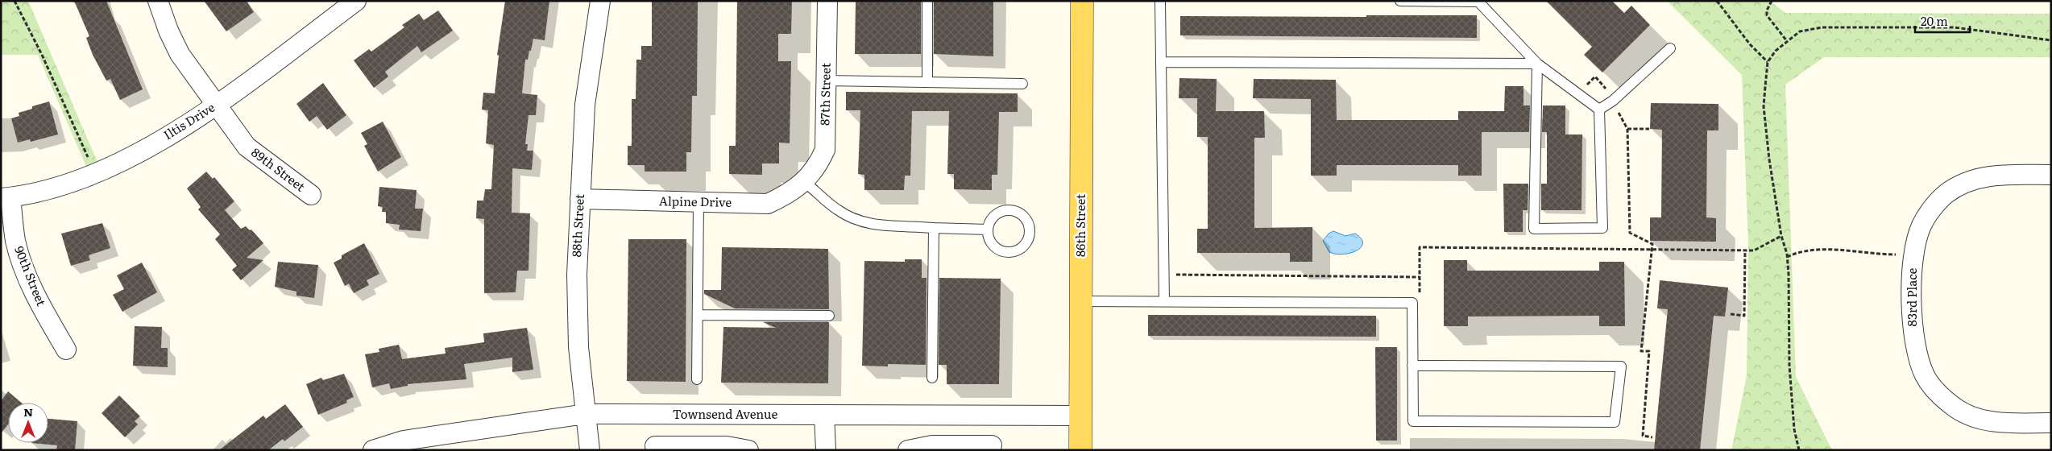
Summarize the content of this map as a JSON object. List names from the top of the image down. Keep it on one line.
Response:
{"streets":{"main road":["86th Street"],"street":["87th Street","Iltis Drive","89th Street","Alpine Drive","88th Street","90th Street","83rd Place","Townsend Avenue"]},"crossings":[["87th Street","Alpine Drive"],["Iltis Drive","89th Street"],["Iltis Drive","90th Street"],["Alpine Drive","88th Street"],["88th Street","Townsend Avenue"],["86th Street","Townsend Avenue"]],"scale_bar":"20 m","north":"top"}
